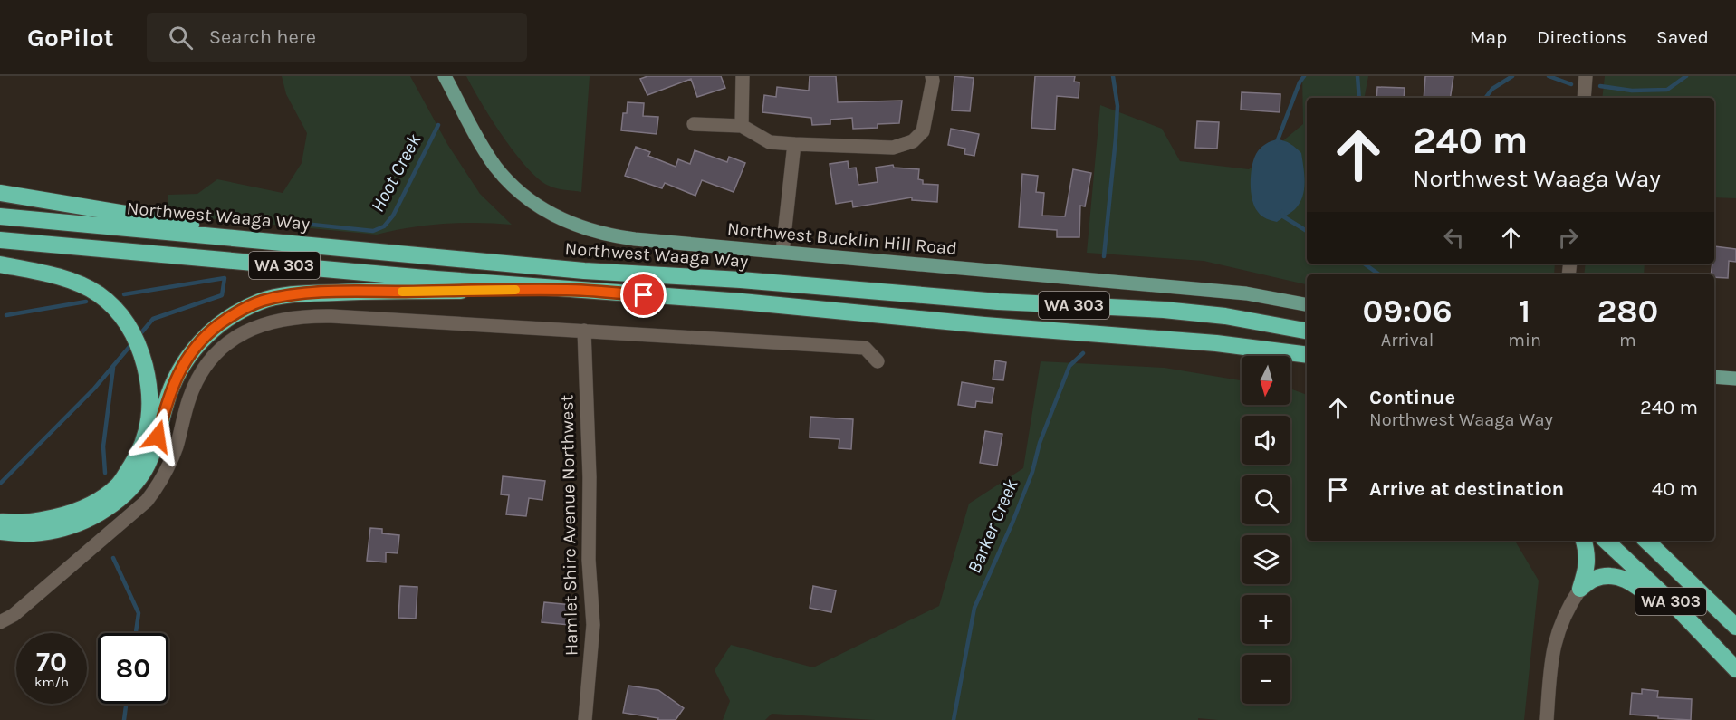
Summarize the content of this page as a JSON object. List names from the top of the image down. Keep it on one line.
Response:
{"streets":{"highway":["Northwest Waaga Way","WA 303"],"main road":["Northwest Bucklin Hill Road"],"street":["Hamlet Shire Avenue Northwest"]},"water":["Hoot Creek","Barker Creek"],"north":"bottom","page":{"header":"GoPilot","search":"Search here","nav":["Map","Directions","Saved"],"turn":["240 m","Northwest Waaga Way"],"eta":["09:06","Arrival","1","min","280","m"],"map_buttons":["+","−"],"list":[{"name":"Continue","note":"Northwest Waaga Way","value":"240 m"},{"name":"Arrive at destination","value":"40 m"}],"speed":"70 km/h","limit":"80"}}
